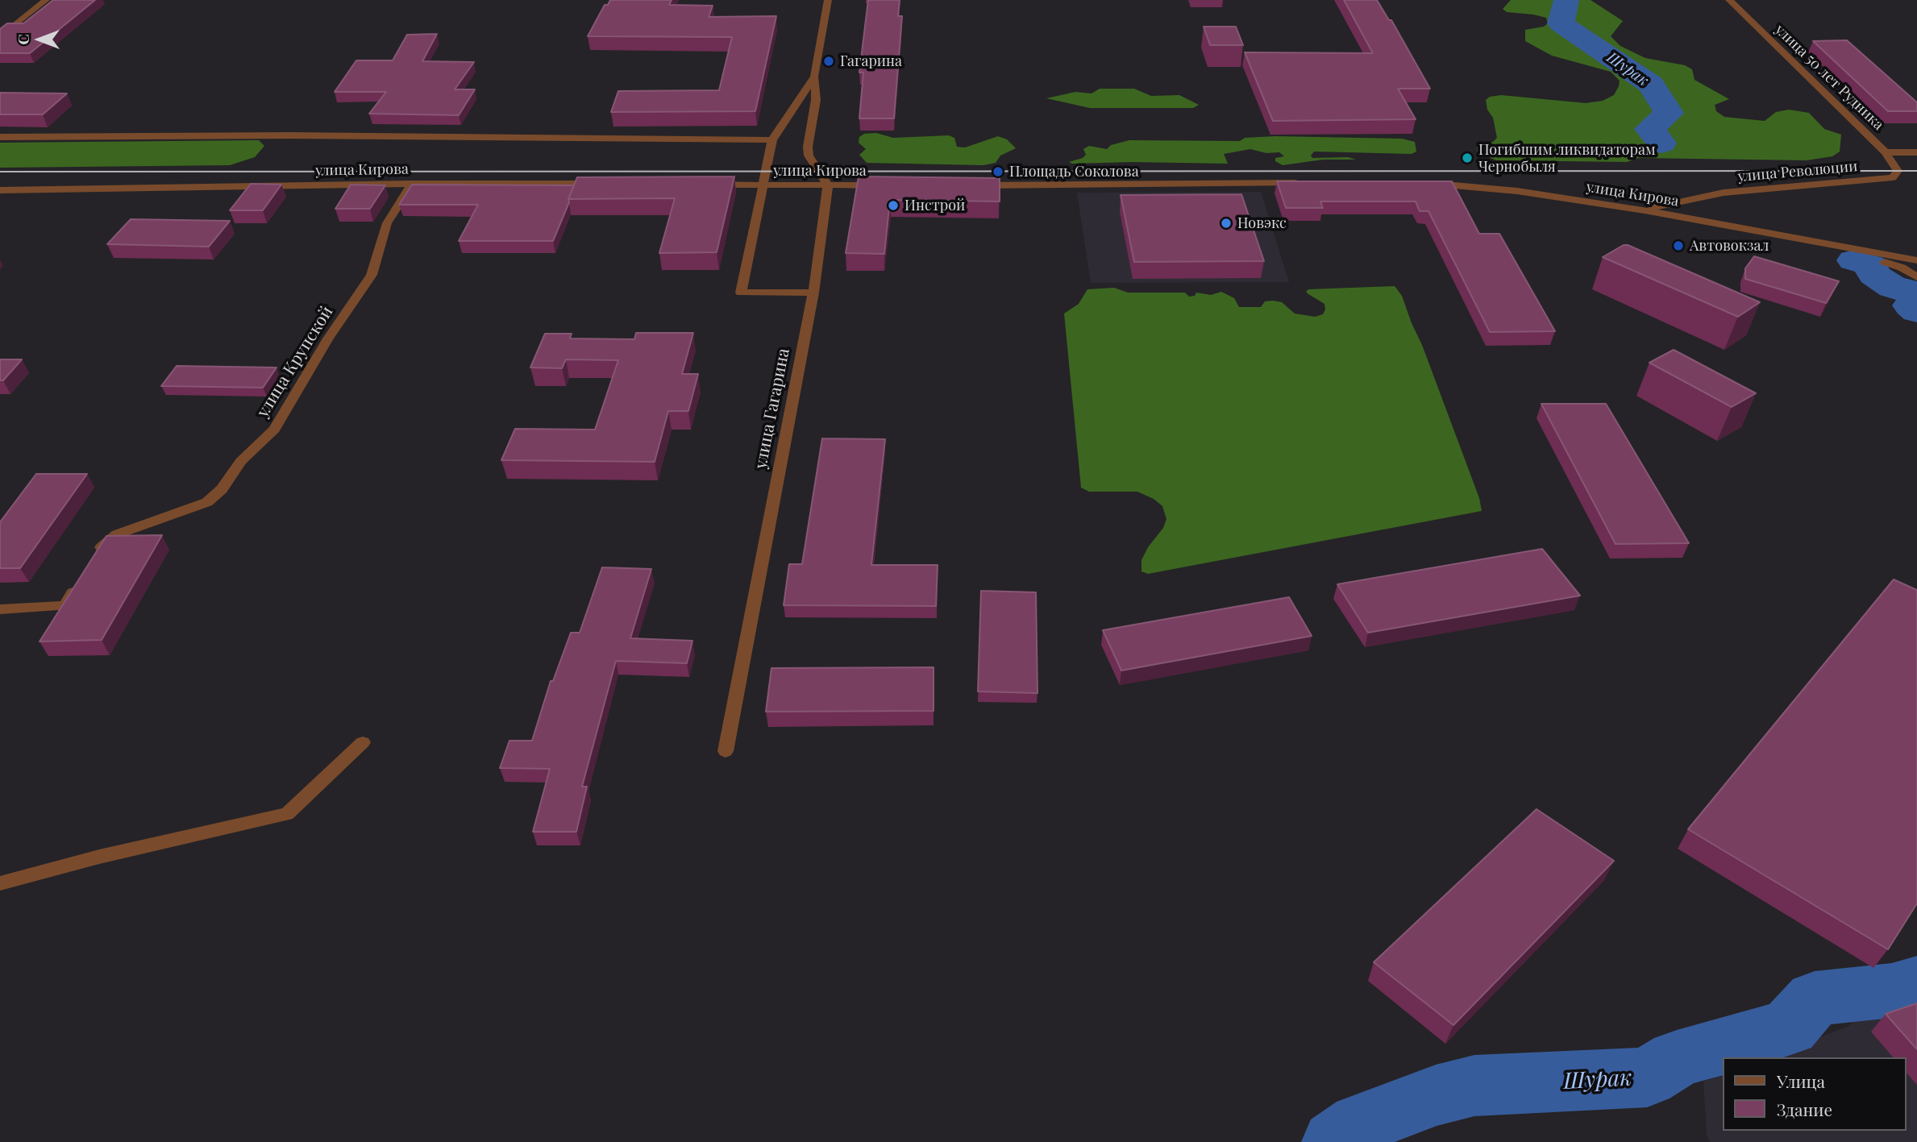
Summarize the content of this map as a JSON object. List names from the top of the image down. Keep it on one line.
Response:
{"streets":{"street":["улица 50 лет Рудника","улица Кирова","улица Революции","улица Крупской","улица Гагарина"]},"crossings":[["улица 50 лет Рудника","улица Революции"],["улица Кирова","улица Революции"],["улица Кирова","улица Крупской"],["улица Кирова","улица Гагарина"]],"water":["Шурак"],"places":["Гагарина","Погибшим ликвидаторам Чернобыля","Площадь Соколова","Инстрой","Новэкс","Автовокзал"],"legend":["Улица","Здание"],"north":"left"}
